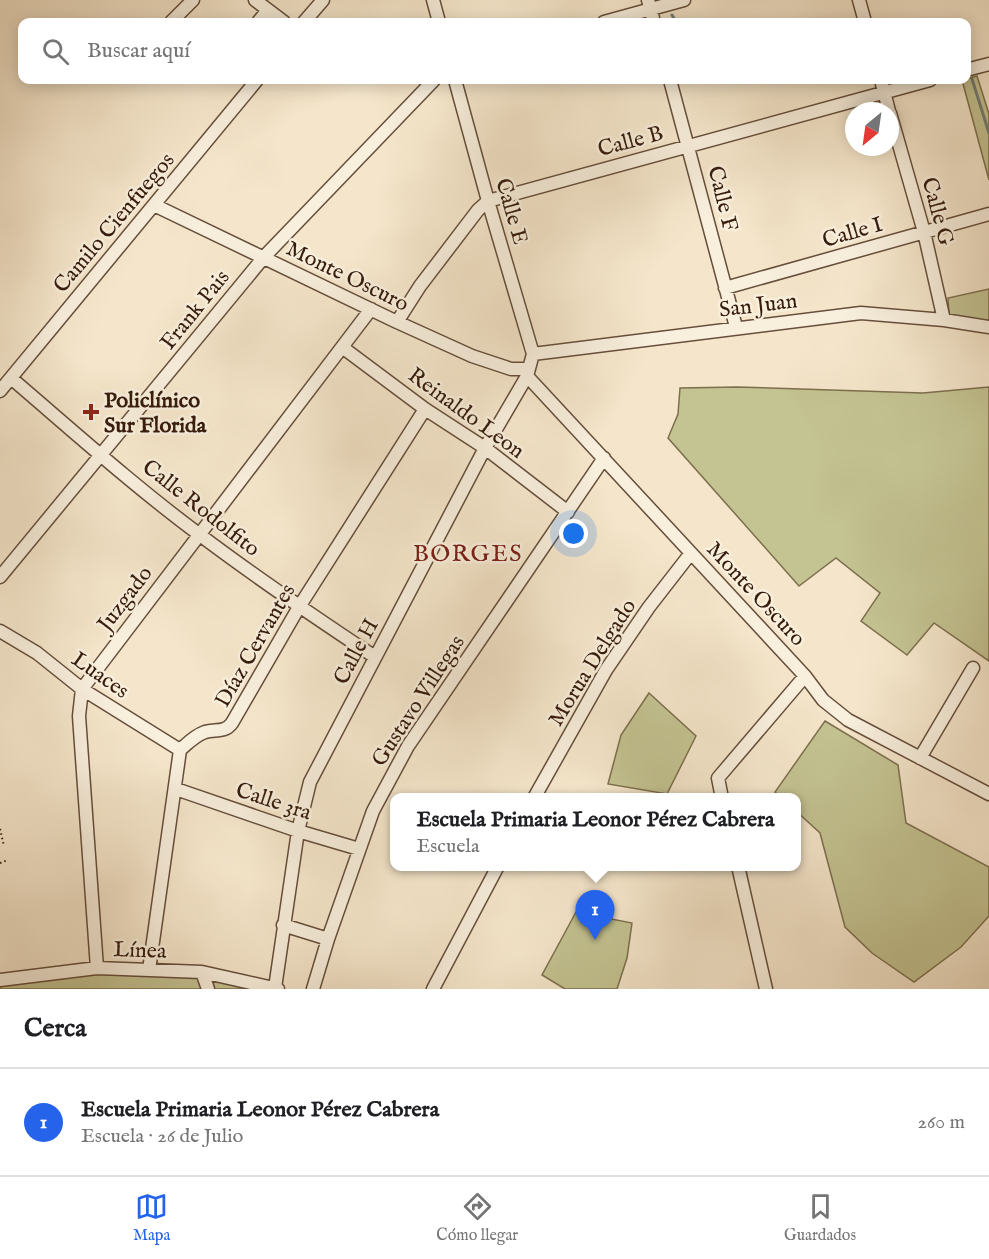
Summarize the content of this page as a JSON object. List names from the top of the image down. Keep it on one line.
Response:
{"streets":{"street":["Calle B","Calle F","Calle E","Calle G","Camilo Cienfuegos","Calle I","Monte Oscuro","San Juan","Frank Pais","Reinaldo Leon","Calle Rodolfito","Juzgado","Díaz Cervantes","Calle H","Morua Delgado","Luaces","Gustavo Villegas","Calle 3ra","Línea"]},"crossings":[["Calle B","Calle F"],["Calle B","Calle E"],["Calle B","Calle G"],["Calle F","Calle I"],["Calle F","San Juan"],["Calle E","San Juan"],["Calle E","Calle H"],["Calle G","Calle I"],["Calle G","San Juan"],["Camilo Cienfuegos","Monte Oscuro"],["Camilo Cienfuegos","Calle Rodolfito"],["Monte Oscuro","Frank Pais"],["Monte Oscuro","Juzgado"],["Monte Oscuro","Calle H"],["Monte Oscuro","Morua Delgado"],["Monte Oscuro","Gustavo Villegas"],["San Juan","Calle H"],["Frank Pais","Calle Rodolfito"],["Reinaldo Leon","Juzgado"],["Reinaldo Leon","Díaz Cervantes"],["Reinaldo Leon","Calle H"],["Reinaldo Leon","Gustavo Villegas"],["Calle Rodolfito","Juzgado"],["Calle Rodolfito","Díaz Cervantes"],["Calle Rodolfito","Calle H"],["Juzgado","Luaces"],["Díaz Cervantes","Luaces"],["Calle H","Calle 3ra"],["Calle H","Línea"],["Gustavo Villegas","Calle 3ra"]],"districts":["BORGES"],"places":{"health":["Policlínico Sur Florida"]},"north":"bottom left","page":{"search":"Buscar aquí","popup":["Escuela Primaria Leonor Pérez Cabrera","Escuela"],"pins":"1","heading":"Cerca","list":[{"mark":"1","name":"Escuela Primaria Leonor Pérez Cabrera","note":"Escuela · 26 de Julio","value":"260 m"}],"nav":["Mapa","Cómo llegar","Guardados"]}}
